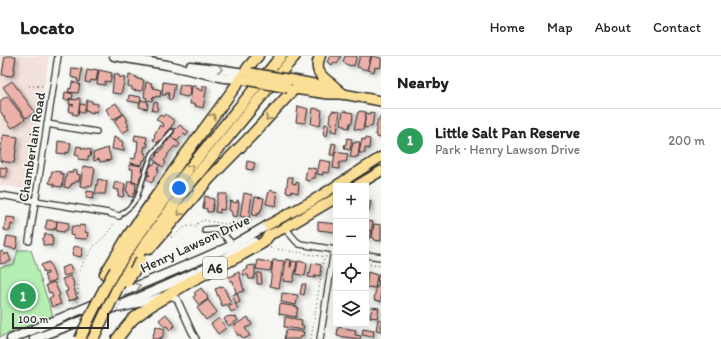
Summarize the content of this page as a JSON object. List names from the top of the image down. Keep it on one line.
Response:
{"streets":{"highway":["A6"],"main road":["Henry Lawson Drive"],"street":["Chamberlain Road"]},"crossings":[["Henry Lawson Drive","A6"]],"scale_bar":"100 m","page":{"header":"Locato","nav":["Home","Map","About","Contact"],"heading":"Nearby","list":[{"mark":"1","name":"Little Salt Pan Reserve","note":"Park · Henry Lawson Drive","value":"200 m"}],"map_buttons":["+","−"],"pins":"1","scale":"100 m"}}
